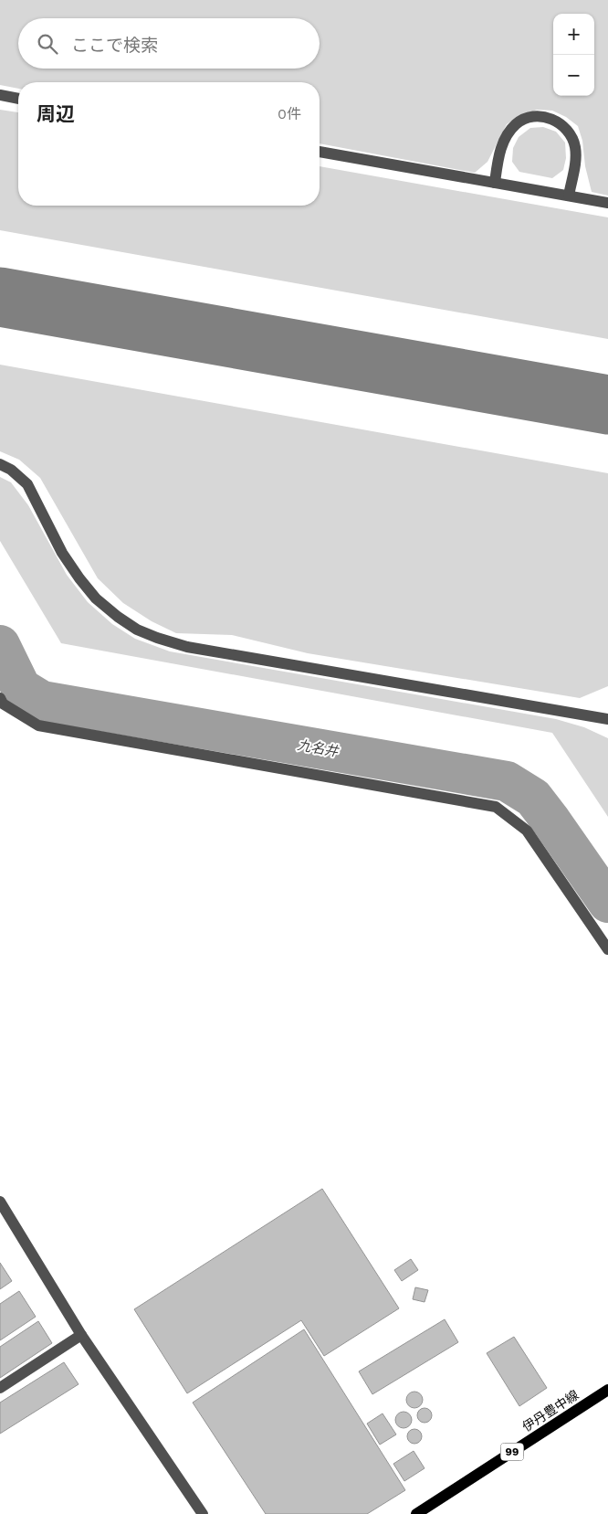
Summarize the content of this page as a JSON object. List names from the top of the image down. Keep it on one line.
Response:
{"streets":{"main road":["伊丹豊中線","99"]},"water":["九名井"],"page":{"map_buttons":["+","−"],"search":"ここで検索","heading":["周辺","0件"]}}
